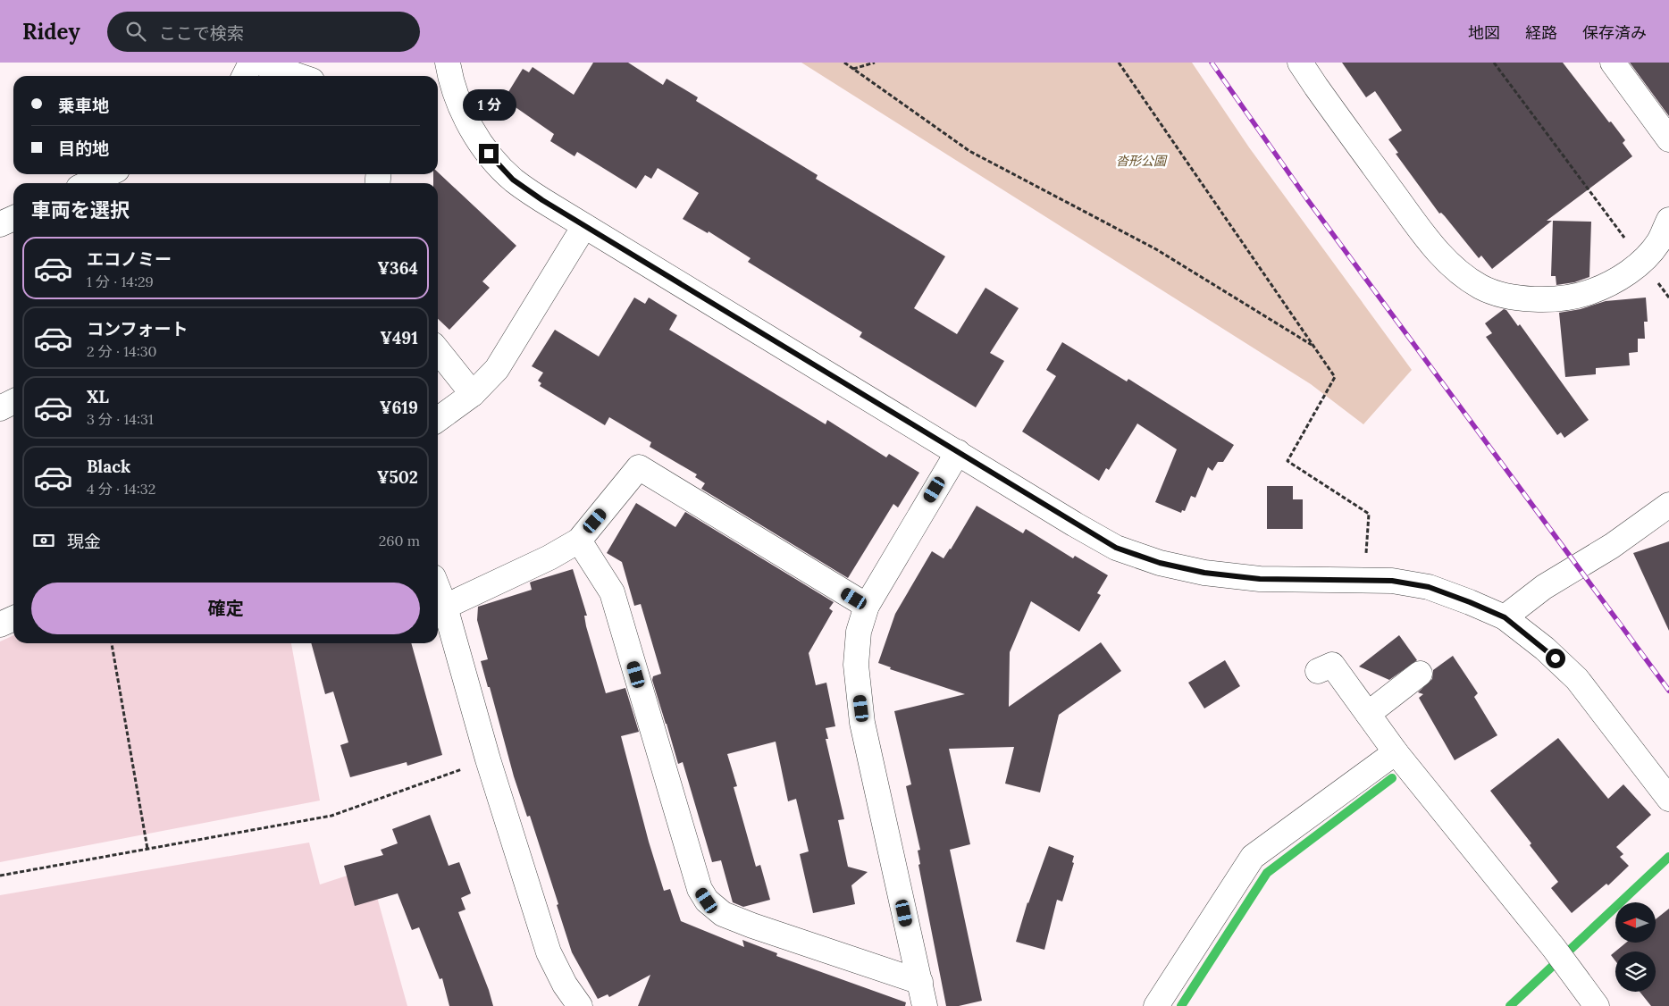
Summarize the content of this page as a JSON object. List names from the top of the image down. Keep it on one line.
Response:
{"parks":["沓形公園"],"north":"left","page":{"header":"Ridey","search":"ここで検索","nav":["地図","経路","保存済み"],"banner":["乗車地","目的地"],"bubble":"1 分","heading":"車両を選択","list":[{"name":"エコノミー","note":"1 分 · 14:29","value":"¥364"},{"name":"コンフォート","note":"2 分 · 14:30","value":"¥491"},{"name":"XL","note":"3 分 · 14:31","value":"¥619"},{"name":"Black","note":"4 分 · 14:32","value":"¥502"}],"pay":["現金","260 m"],"buttons":"確定"}}
